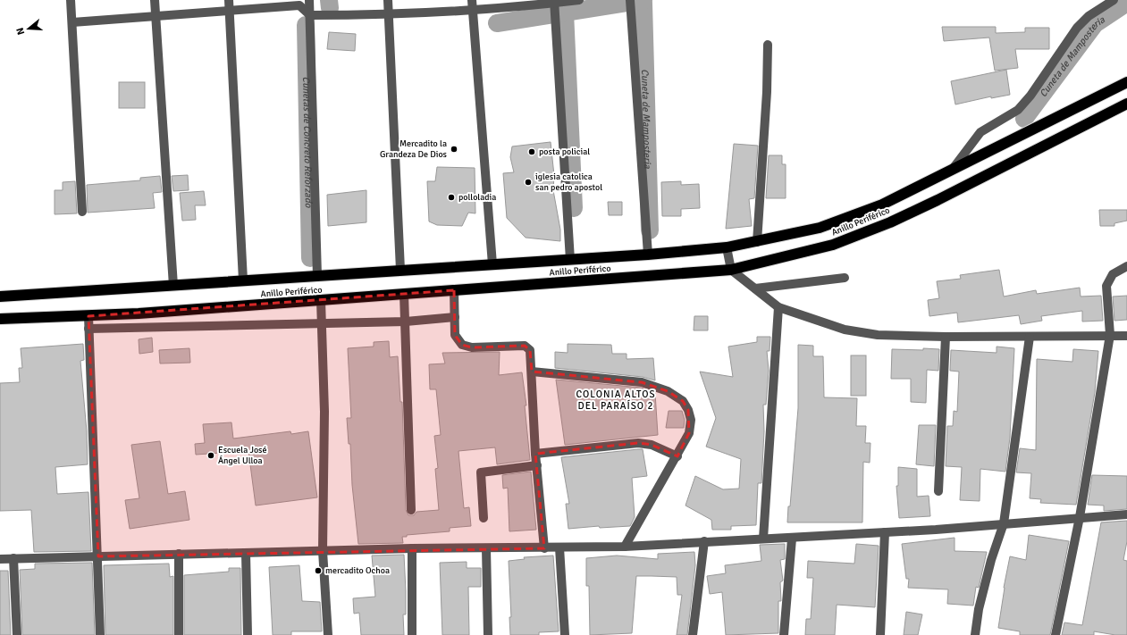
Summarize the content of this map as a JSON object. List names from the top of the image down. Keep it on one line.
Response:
{"streets":{"highway":["Anillo Periférico"]},"districts":["COLONIA ALTOS DEL PARAÍSO 2"],"water":["Cuneta de Mamposteria","Cunetas de Concreto Reforzado"],"places":["Mercadito la Grandeza De Dios","posta policial","iglesia catolica san pedro apostol","polloladia","Escuela José Ángel Ulloa","mercadito Ochoa"],"north":"left"}
